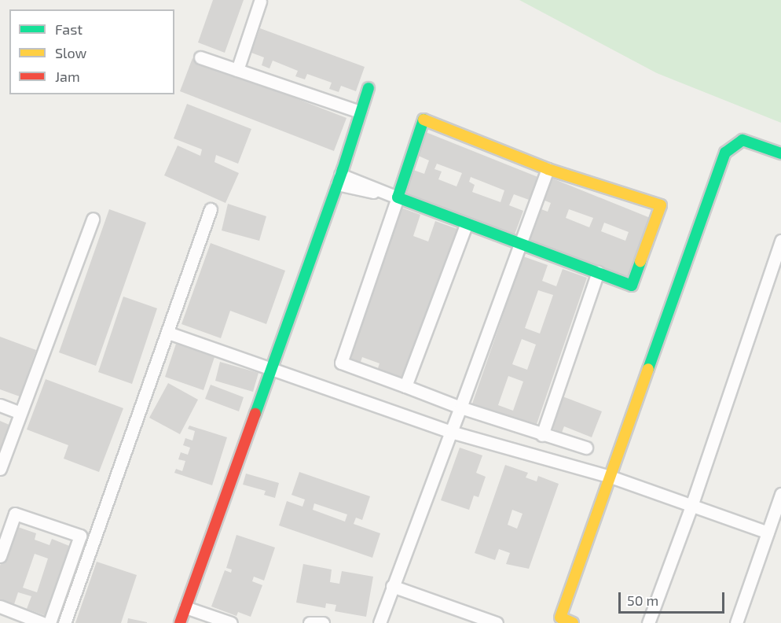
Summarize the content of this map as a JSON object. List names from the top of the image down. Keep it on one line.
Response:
{"legend":["Fast","Slow","Jam"],"scale_bar":"50 m"}
